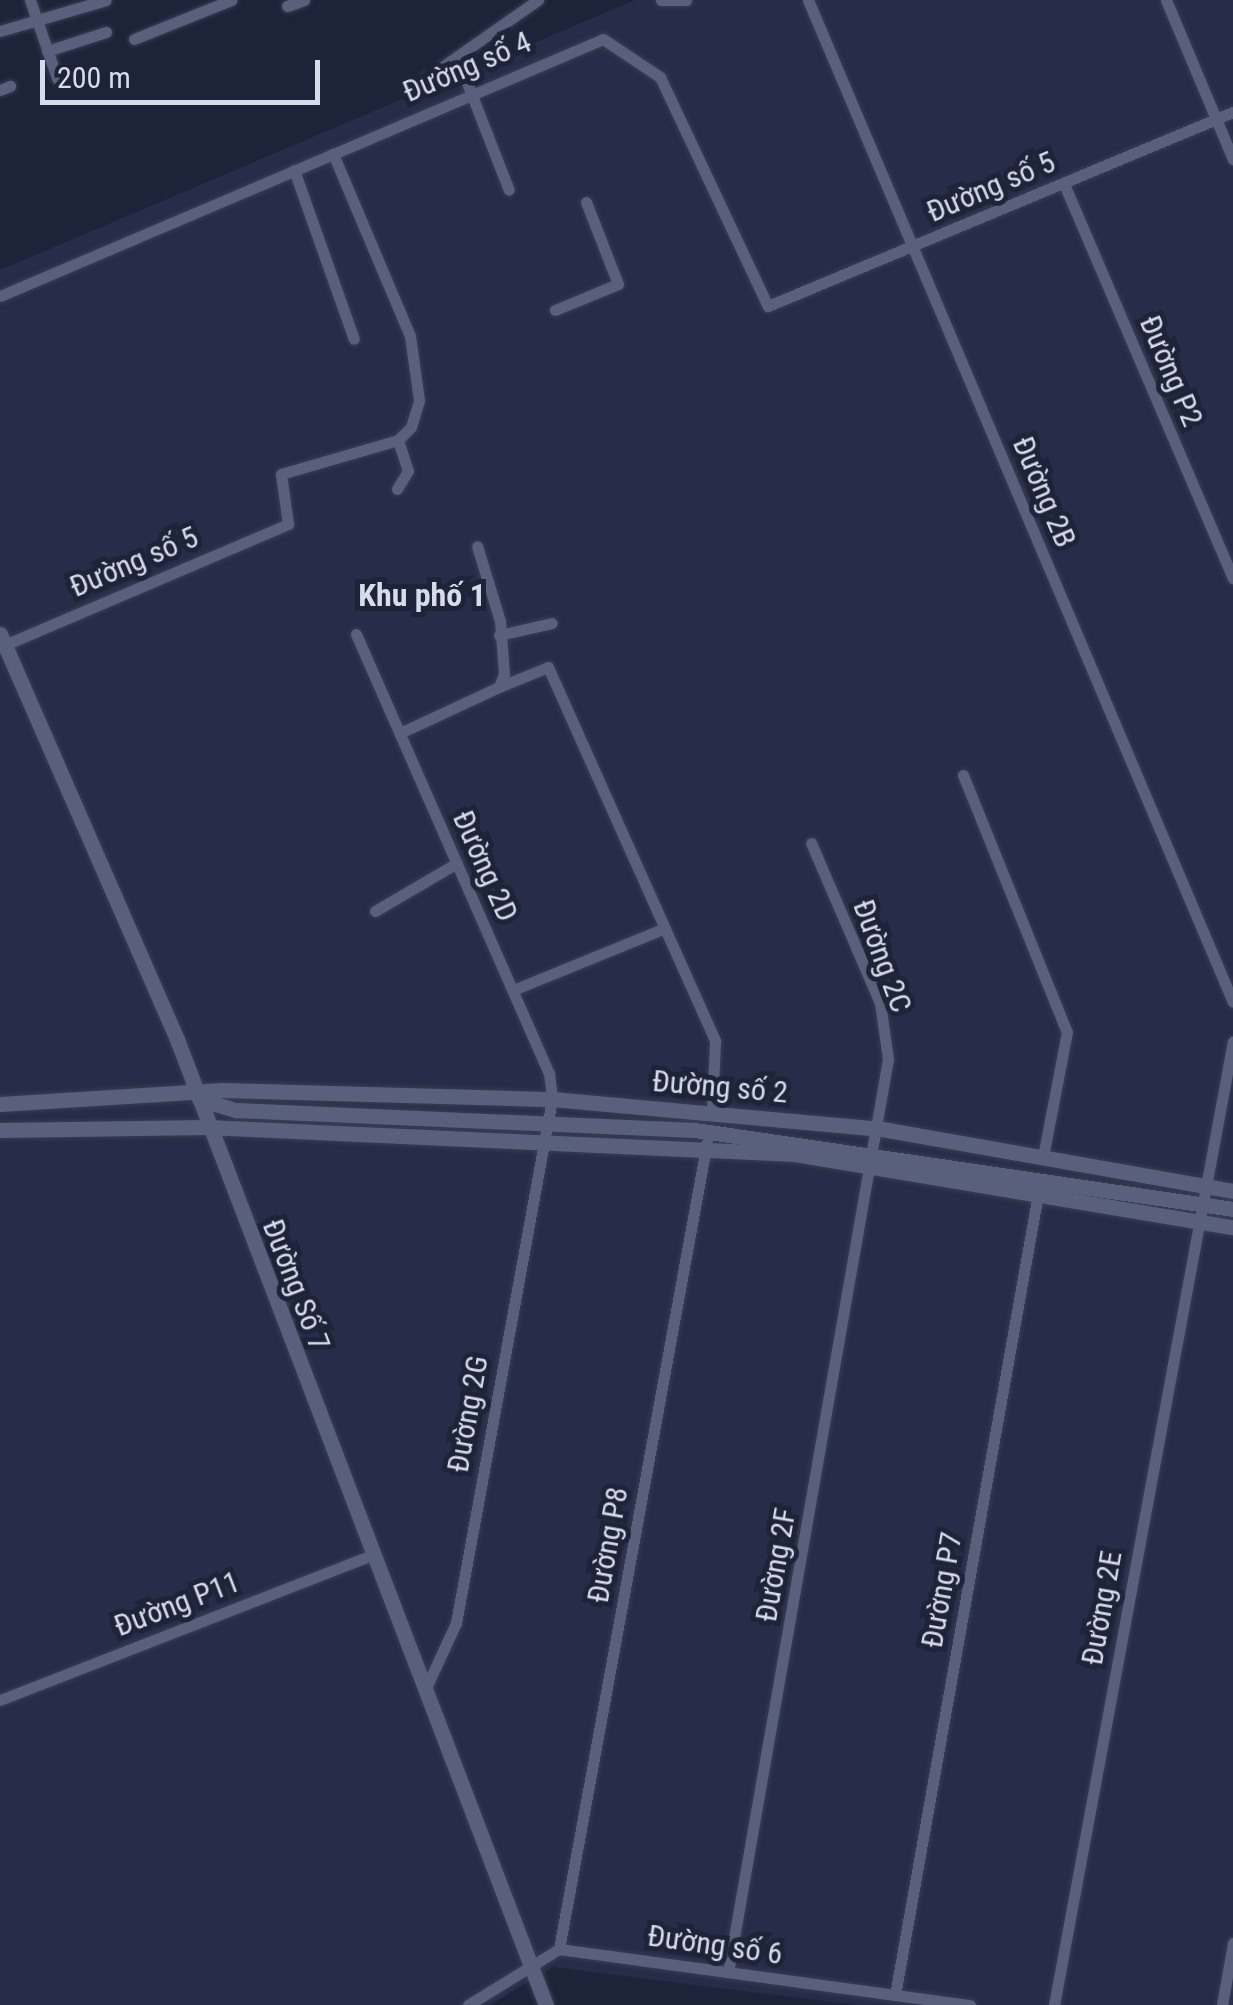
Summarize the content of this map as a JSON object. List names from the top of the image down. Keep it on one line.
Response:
{"streets":{"main road":["Đường số 2","Đường Số 7"],"street":["Đường số 4","Đường số 5","Đường P2","Đường 2B","Đường 2D","Đường 2C","Đường 2G","Đường P8","Đường 2F","Đường P7","Đường P11","Đường 2E","Đường số 6"]},"crossings":[["Đường số 4","Đường số 5"],["Đường số 5","Đường P2"],["Đường số 5","Đường 2B"],["Đường số 5","Đường Số 7"],["Đường 2D","Đường số 2"],["Đường 2C","Đường số 2"],["Đường 2C","Đường 2F"],["Đường số 2","Đường Số 7"],["Đường số 2","Đường 2G"],["Đường số 2","Đường P8"],["Đường số 2","Đường 2F"],["Đường số 2","Đường P7"],["Đường số 2","Đường 2E"],["Đường Số 7","Đường 2G"],["Đường Số 7","Đường P11"],["Đường P8","Đường số 6"],["Đường 2F","Đường số 6"],["Đường P7","Đường số 6"]],"districts":["Khu phố 1"],"scale_bar":"200 m"}
